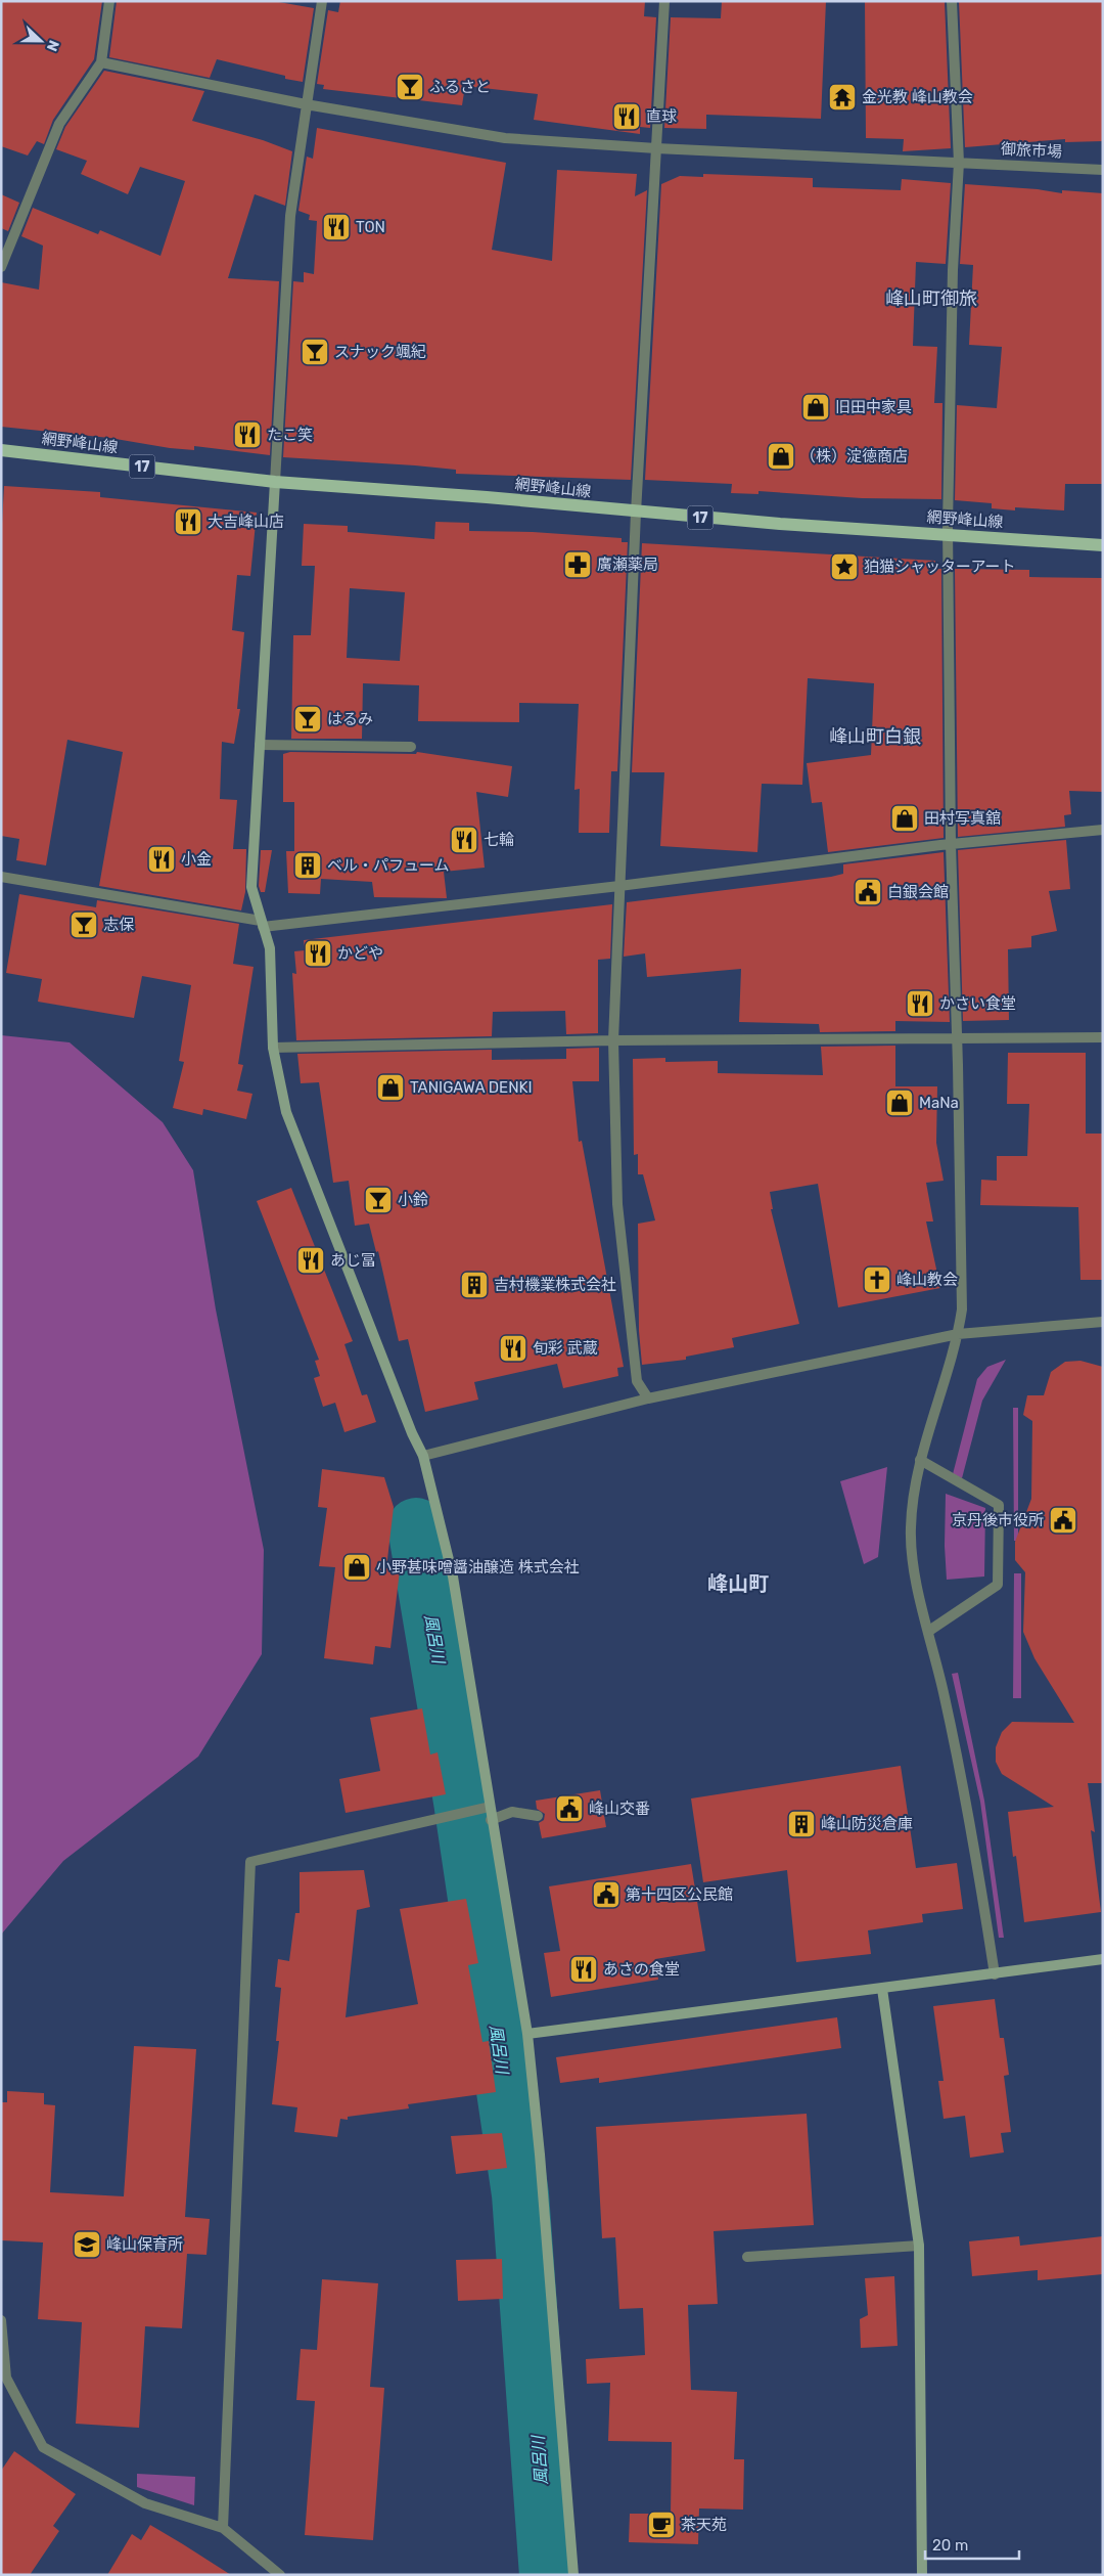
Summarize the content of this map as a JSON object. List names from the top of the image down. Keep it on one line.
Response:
{"streets":{"main road":["網野峰山線","17"],"street":["御旅市場"]},"districts":["峰山町御旅","峰山町白銀","峰山町"],"water":["風呂川"],"places":{"bar":["ふるさと","スナック颯紀","はるみ","志保","小鈴"],"temple":["金光教 峰山教会"],"restaurant":["直球","TON","たこ笑","大吉峰山店","七輪","小金","かどや","かさい食堂","あじ冨","旬彩 武蔵","あさの食堂"],"shop":["旧田中家具","（株）淀徳商店","田村写真舘","TANIGAWA DENKI","MaNa","小野甚味噌醤油醸造 株式会社"],"pharmacy":["廣瀬薬局"],"place":["狛猫シャッターアート"],"building":["ベル・パフューム","吉村機業株式会社","峰山防災倉庫"],"public building":["白銀会館","京丹後市役所","峰山交番","第十四区公民館"],"church":["峰山教会"],"school or university":["峰山保育所"],"cafe":["茶天苑"]},"scale_bar":"20 m","north":"right"}
